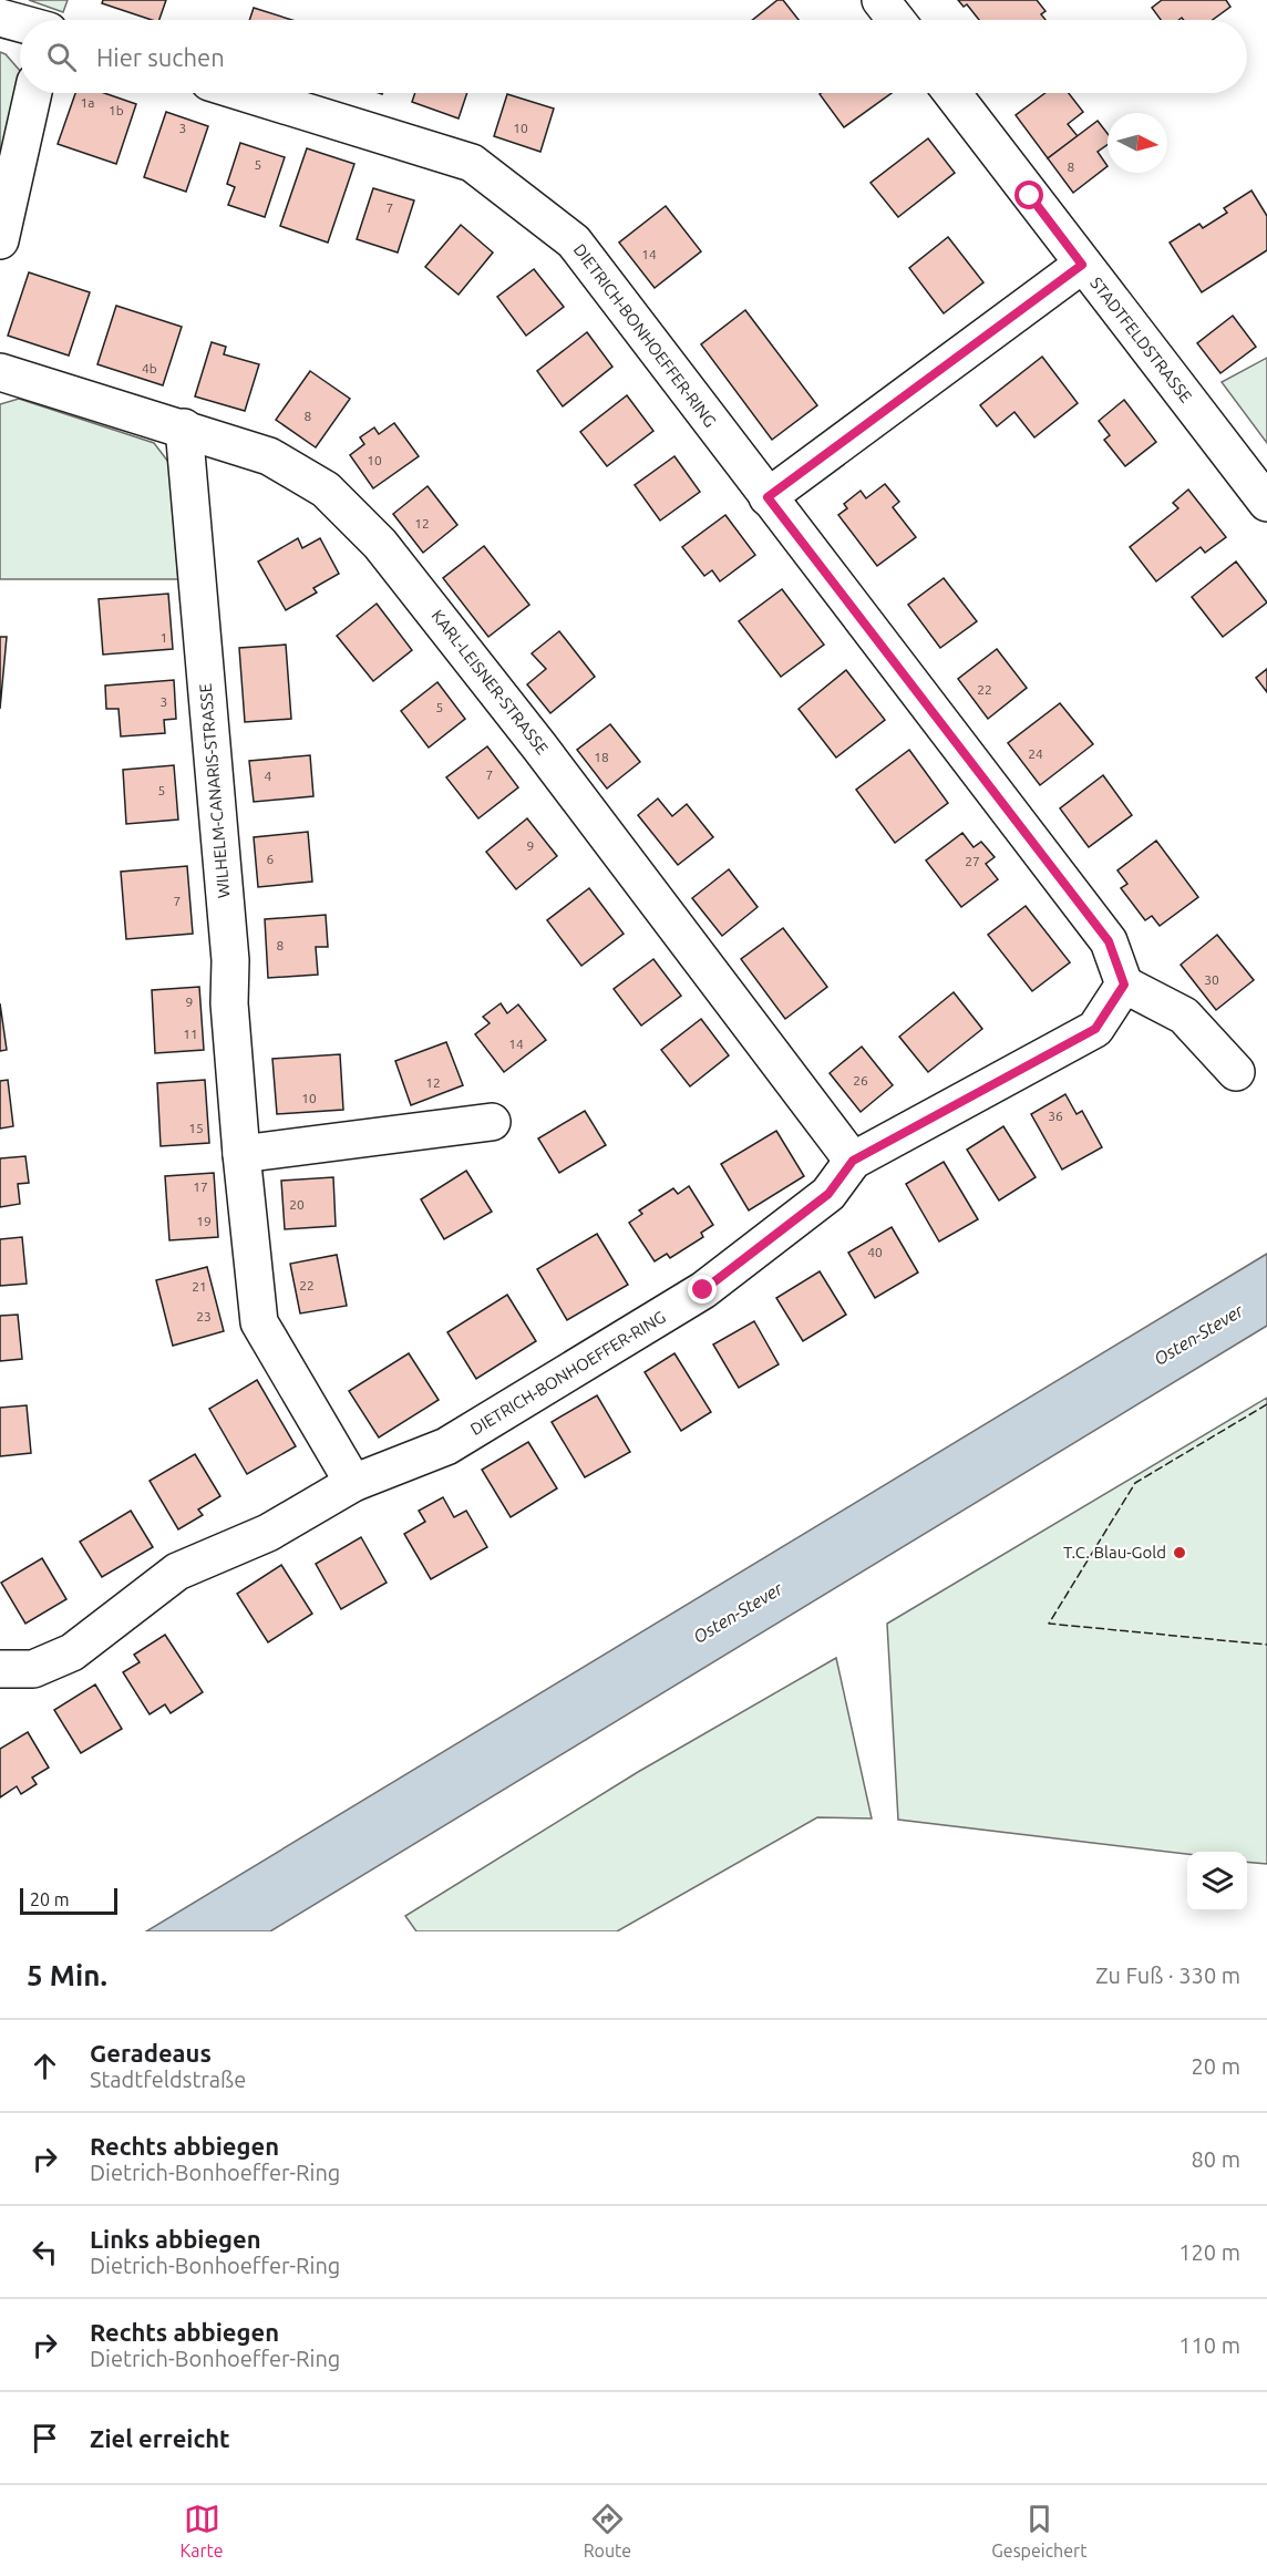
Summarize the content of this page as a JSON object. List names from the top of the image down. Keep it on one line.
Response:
{"streets":{"street":["DIETRICH-BONHOEFFER-RING","STADTFELDSTRASSE","KARL-LEISNER-STRASSE","WILHELM-CANARIS-STRASSE"]},"crossings":[["DIETRICH-BONHOEFFER-RING","KARL-LEISNER-STRASSE"],["DIETRICH-BONHOEFFER-RING","WILHELM-CANARIS-STRASSE"],["KARL-LEISNER-STRASSE","WILHELM-CANARIS-STRASSE"]],"water":["Osten-Stever"],"places":["T.C. Blau-Gold"],"house_numbers":["1a","1b","3","10","5","8","7","14","4b","8","10","12","1","22","3","5","24","18","7","4","5","9","6","27","7","8","30","9","11","14","26","12","10","36","15","17","20","19","40","22","21","23"],"scale_bar":"20 m","north":"right","page":{"search":"Hier suchen","scale":"20 m","heading":["5 Min.","Zu Fuß · 330 m"],"list":[["Geradeaus","Stadtfeldstraße","20 m"],["Rechts abbiegen","Dietrich-Bonhoeffer-Ring","80 m"],["Links abbiegen","Dietrich-Bonhoeffer-Ring","120 m"],["Rechts abbiegen","Dietrich-Bonhoeffer-Ring","110 m"],"Ziel erreicht"],"nav":["Karte","Route","Gespeichert"]}}
